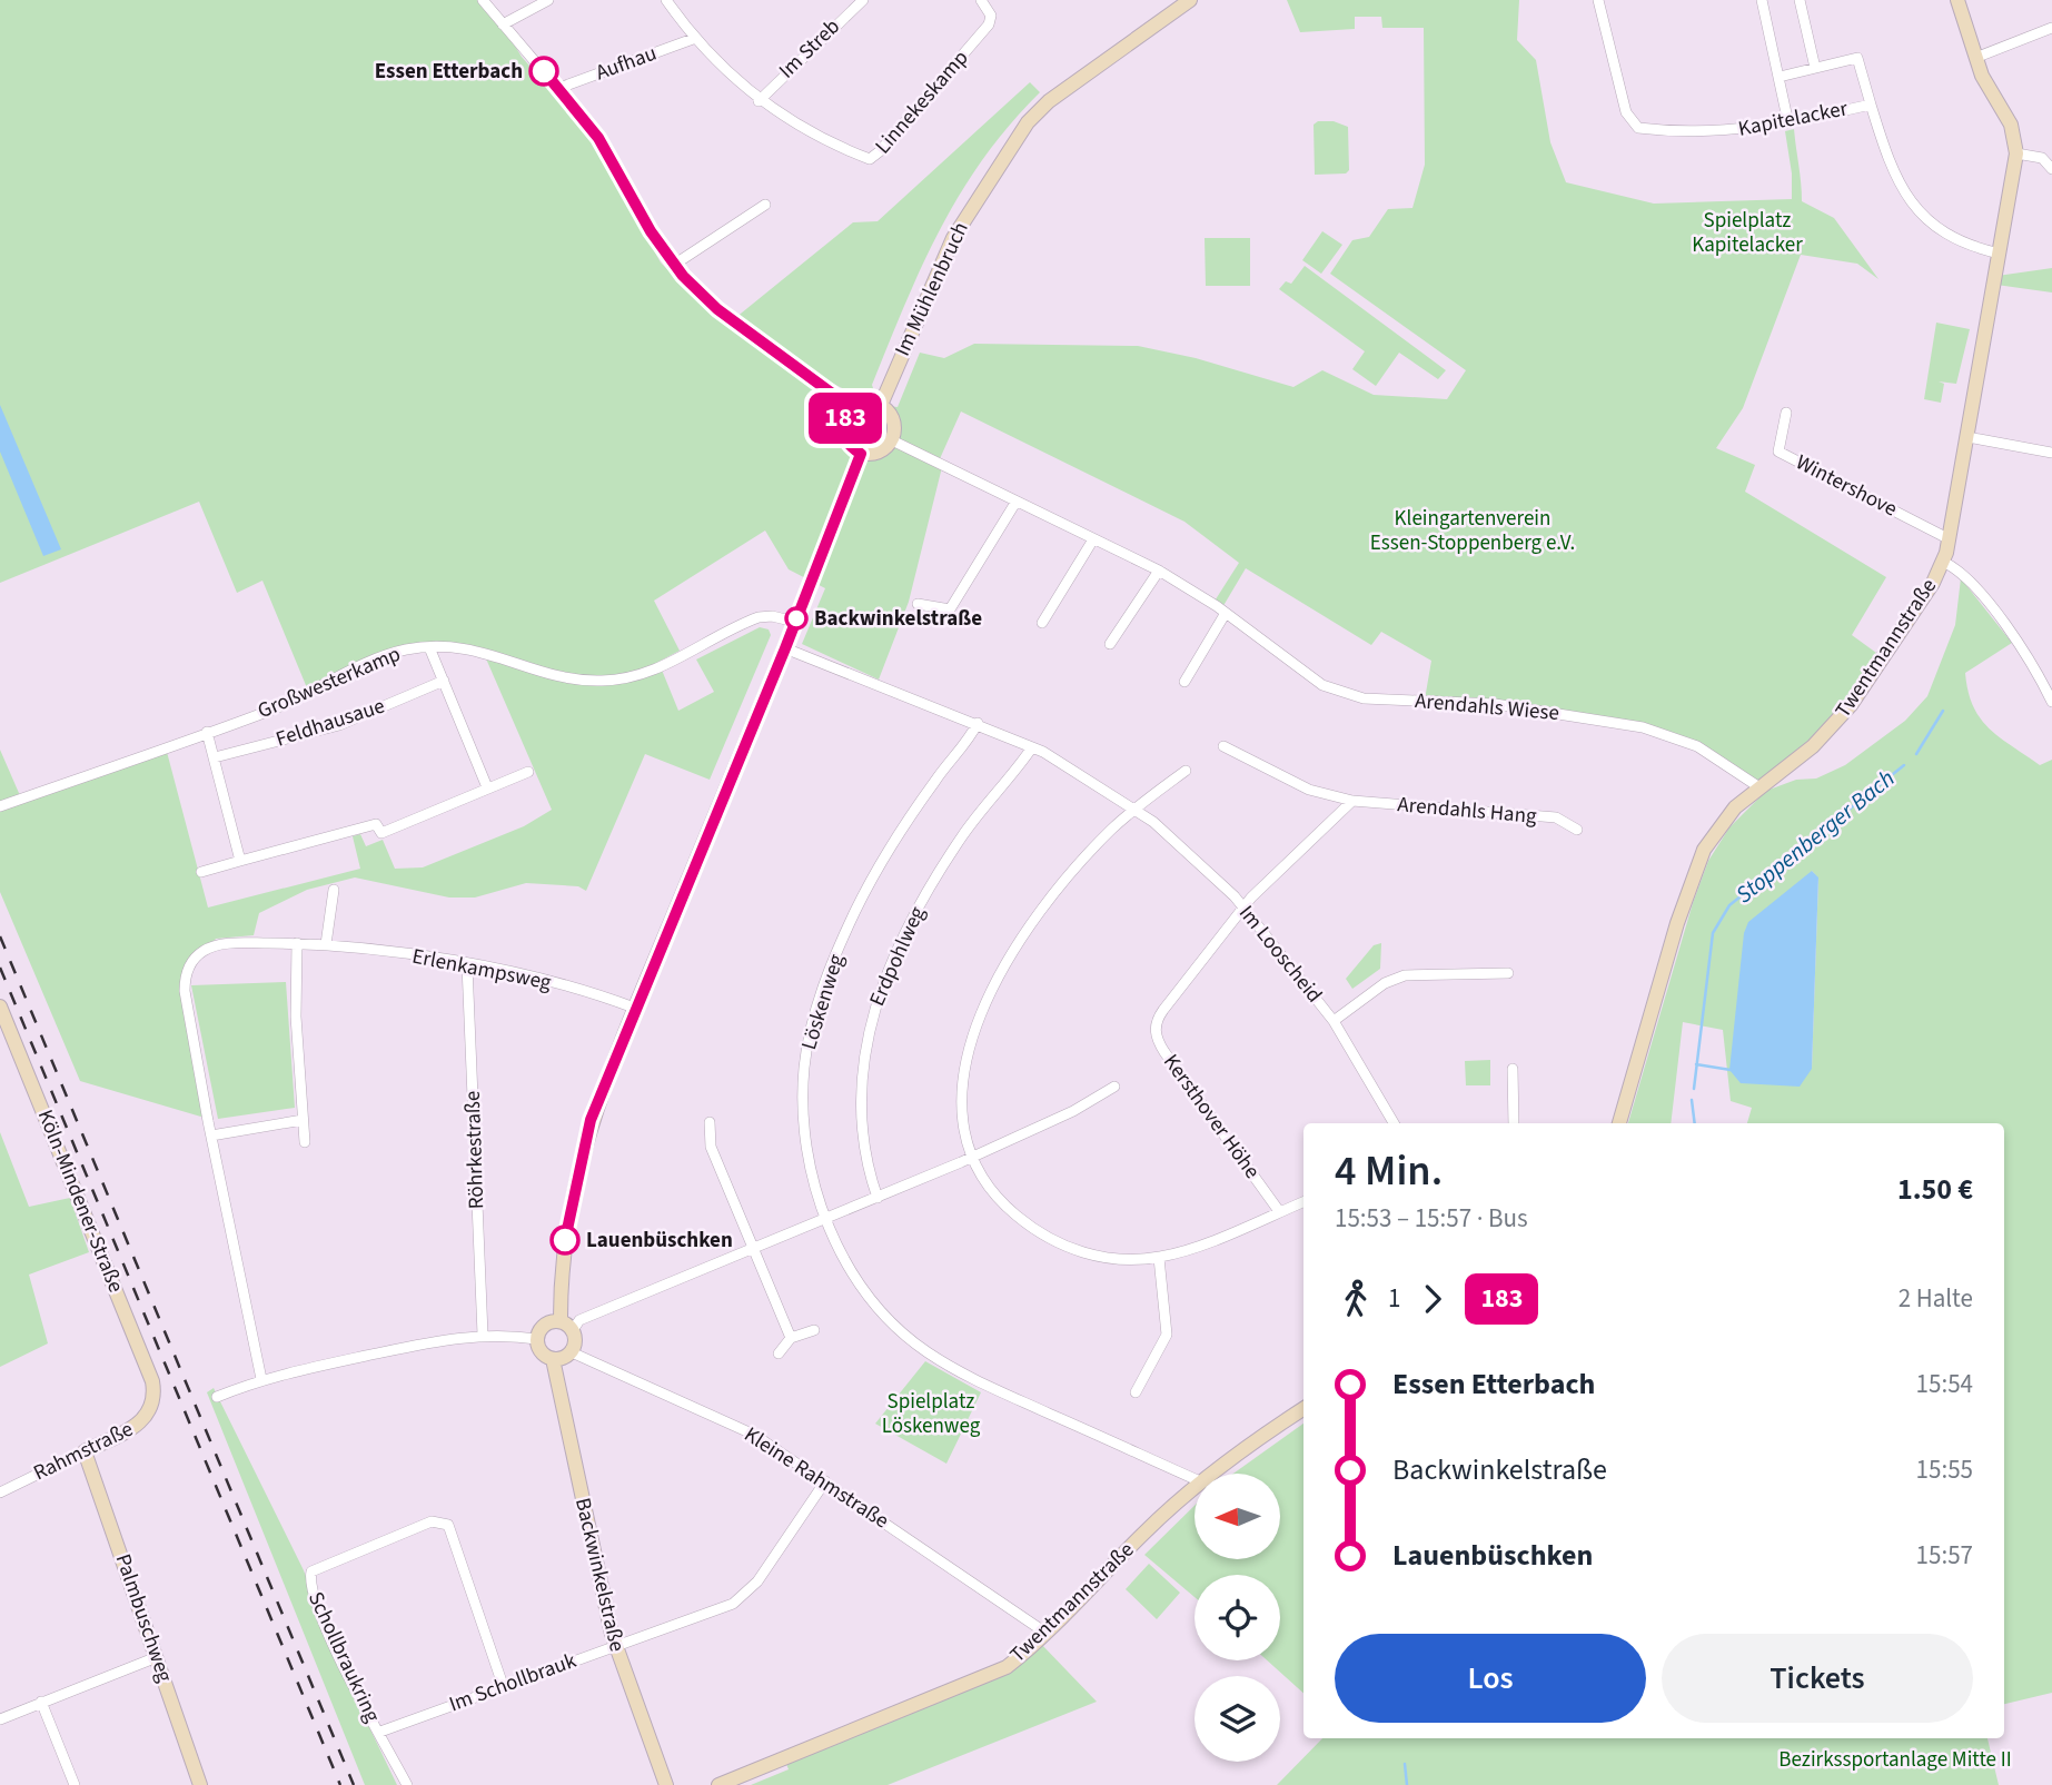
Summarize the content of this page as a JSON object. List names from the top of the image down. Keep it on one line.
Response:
{"streets":{"street":["Im Streb","Aufhau","Linnekeskamp","Kapitelacker","Im Mühlenbruch","Wintershove","Twentmannstraße","Großwesterkamp","Arendahls Wiese","Feldhausaue","Arendahls Hang","Im Looscheid","Erdpohlweg","Erlenkampsweg","Löskenweg","Kersthover Höhe","Röhrkestraße","Köln-Mindener-Straße","Rahmstraße","Kleine Rahmstraße","Backwinkelstraße","Palmbuschweg","Schollbraukring","Im Schollbrauk"]},"crossings":[["Im Streb","Linnekeskamp"],["Aufhau","Linnekeskamp"],["Kapitelacker","Twentmannstraße"],["Im Mühlenbruch","Arendahls Wiese"],["Wintershove","Twentmannstraße"],["Twentmannstraße","Arendahls Wiese"],["Twentmannstraße","Kleine Rahmstraße"],["Im Looscheid","Erdpohlweg"],["Im Looscheid","Löskenweg"],["Im Looscheid","Kersthover Höhe"],["Erlenkampsweg","Röhrkestraße"],["Köln-Mindener-Straße","Rahmstraße"],["Rahmstraße","Palmbuschweg"],["Kleine Rahmstraße","Backwinkelstraße"],["Kleine Rahmstraße","Im Schollbrauk"],["Backwinkelstraße","Im Schollbrauk"],["Schollbraukring","Im Schollbrauk"]],"water":["Stoppenberger Bach"],"parks":["Spielplatz Kapitelacker","Kleingartenverein Essen-Stoppenberg e.V.","Spielplatz Löskenweg","Bezirkssportanlage Mitte II"],"places":["Essen Etterbach","Backwinkelstraße","Lauenbüschken"],"lines":["bus line 183"],"north":"left","page":{"on_map":"183","heading":["4 Min.","15:53 – 15:57 · Bus","1.50 €"],"legs":["1","183","2 Halte"],"list":[{"name":"Essen Etterbach","value":"15:54"},{"name":"Backwinkelstraße","value":"15:55"},{"name":"Lauenbüschken","value":"15:57"}],"buttons":["Los","Tickets"]}}
